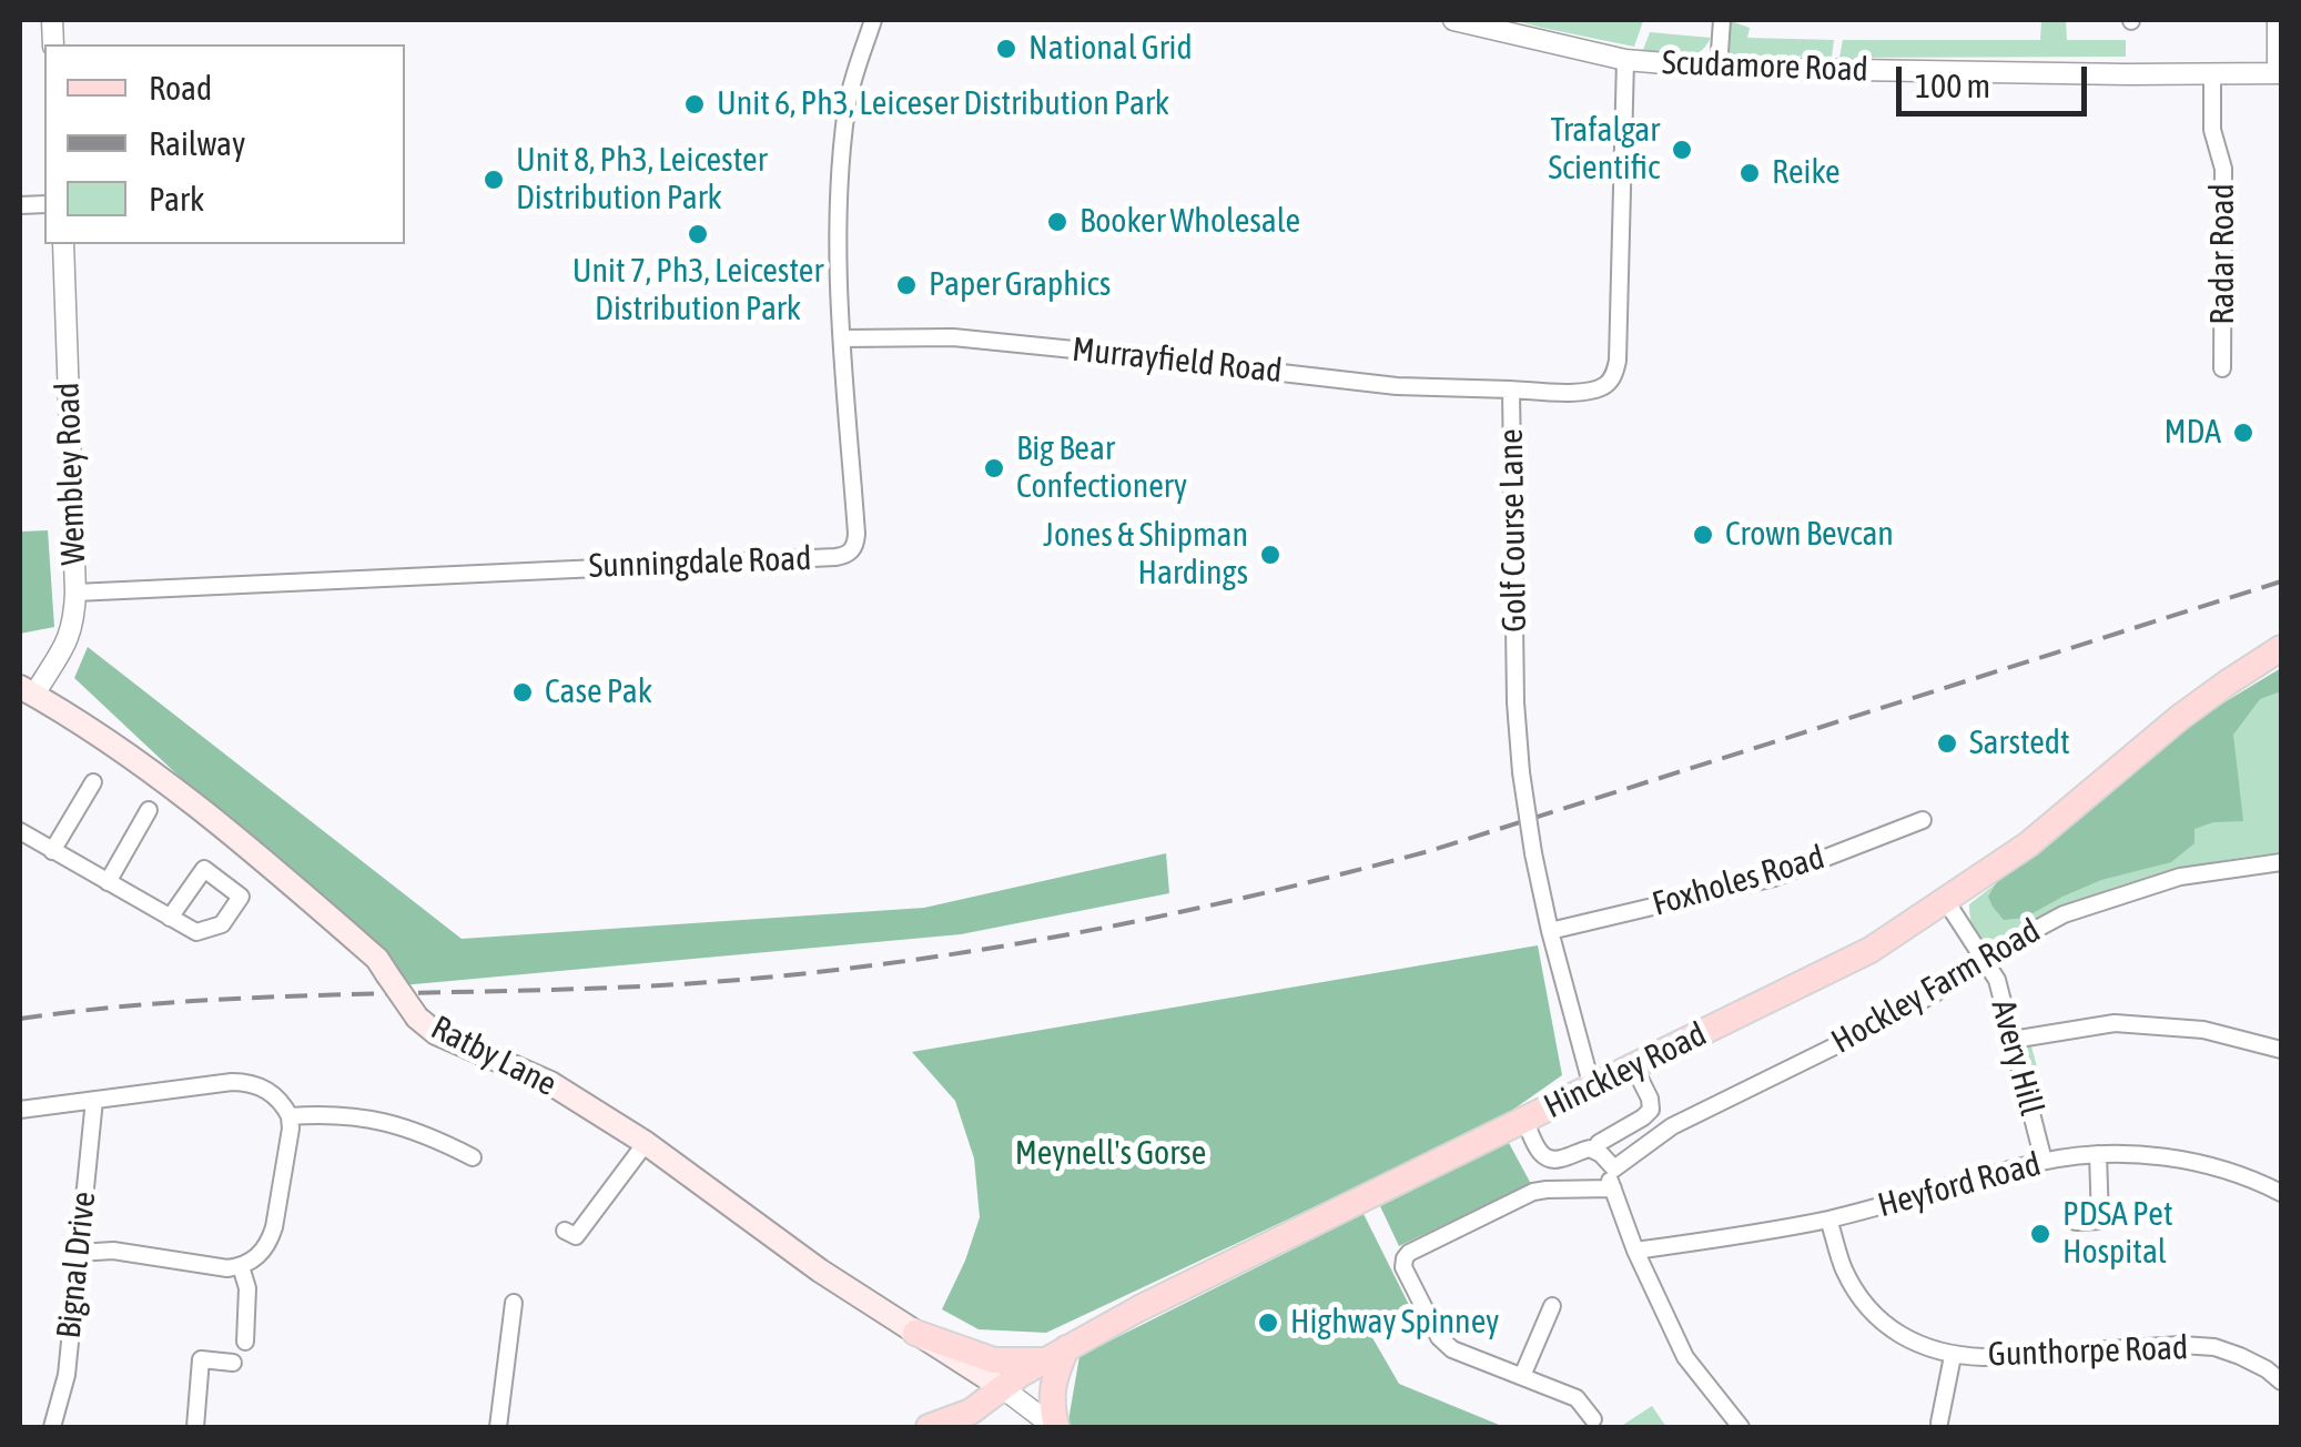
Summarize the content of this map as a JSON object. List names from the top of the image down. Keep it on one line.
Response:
{"streets":{"main road":["Ratby Lane","Hinckley Road"],"street":["Scudamore Road","Radar Road","Murrayfield Road","Wembley Road","Golf Course Lane","Sunningdale Road","Foxholes Road","Hockley Farm Road","Avery Hill","Heyford Road","Bignal Drive","Gunthorpe Road"]},"crossings":[["Scudamore Road","Radar Road"],["Scudamore Road","Golf Course Lane"],["Murrayfield Road","Golf Course Lane"],["Murrayfield Road","Sunningdale Road"],["Wembley Road","Sunningdale Road"],["Wembley Road","Ratby Lane"],["Golf Course Lane","Foxholes Road"],["Golf Course Lane","Hinckley Road"],["Hockley Farm Road","Avery Hill"],["Ratby Lane","Hinckley Road"],["Avery Hill","Hinckley Road"],["Avery Hill","Heyford Road"],["Heyford Road","Gunthorpe Road"]],"parks":["Meynell's Gorse"],"places":["National Grid","Unit 6, Ph3, Leiceser Distribution Park","Trafalgar Scientific","Reike","Unit 8, Ph3, Leicester Distribution Park","Booker Wholesale","Unit 7, Ph3, Leicester Distribution Park","Paper Graphics","MDA","Big Bear Confectionery","Crown Bevcan","Jones & Shipman Hardings","Case Pak","Sarstedt","PDSA Pet Hospital","Highway Spinney"],"legend":["Road","Railway","Park"],"scale_bar":"100 m"}
